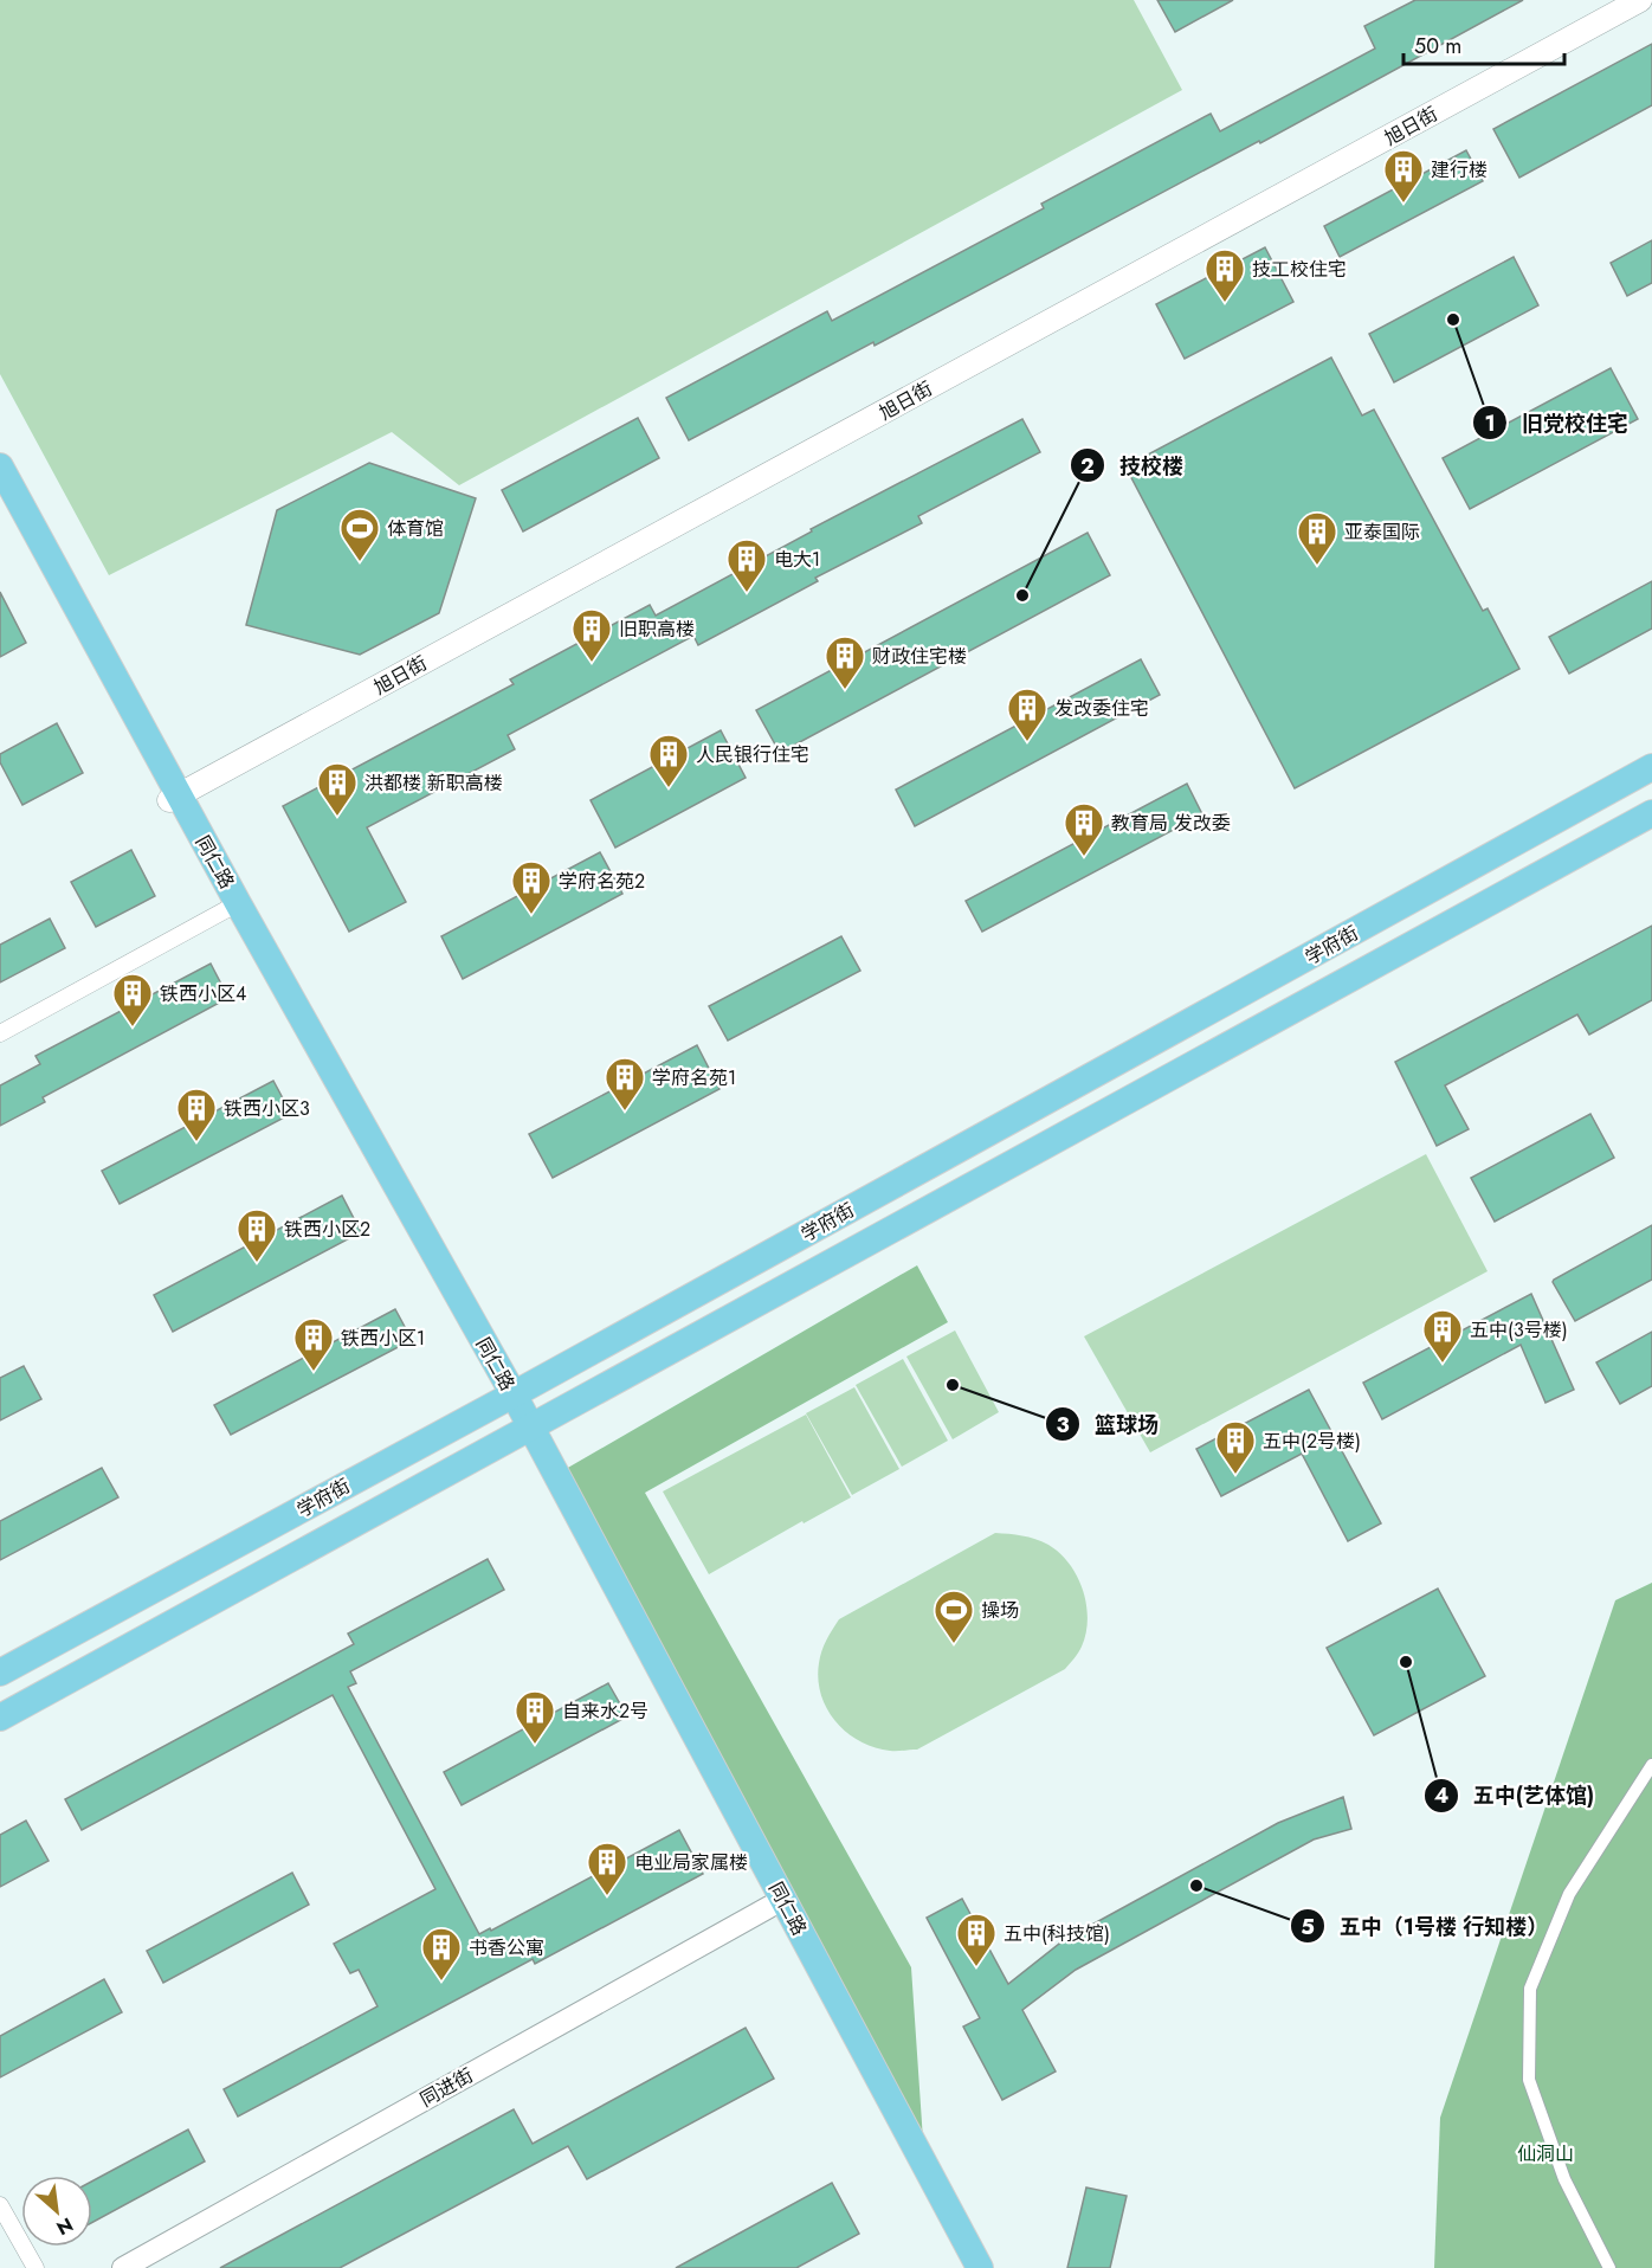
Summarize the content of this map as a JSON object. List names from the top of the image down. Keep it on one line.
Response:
{"streets":{"main road":["旭日街","同仁路","学府街"],"street":["同进街"]},"crossings":[["旭日街","同仁路"],["同仁路","学府街"],["同仁路","同进街"]],"parks":["仙洞山"],"places":{"building":["建行楼","技工校住宅","亚泰国际","电大1","旧职高楼","财政住宅楼","发改委住宅","人民银行住宅","洪都楼 新职高楼","教育局 发改委","学府名苑2","铁西小区4","学府名苑1","铁西小区3","铁西小区2","五中(3号楼)","铁西小区1","五中(2号楼)","自来水2号","电业局家属楼","五中(科技馆)","书香公寓"],"other":["旧党校住宅","技校楼","篮球场","五中(艺体馆)","五中（1号楼 行知楼）"],"sports":["体育馆","操场"]},"scale_bar":"50 m","north":"bottom right"}
